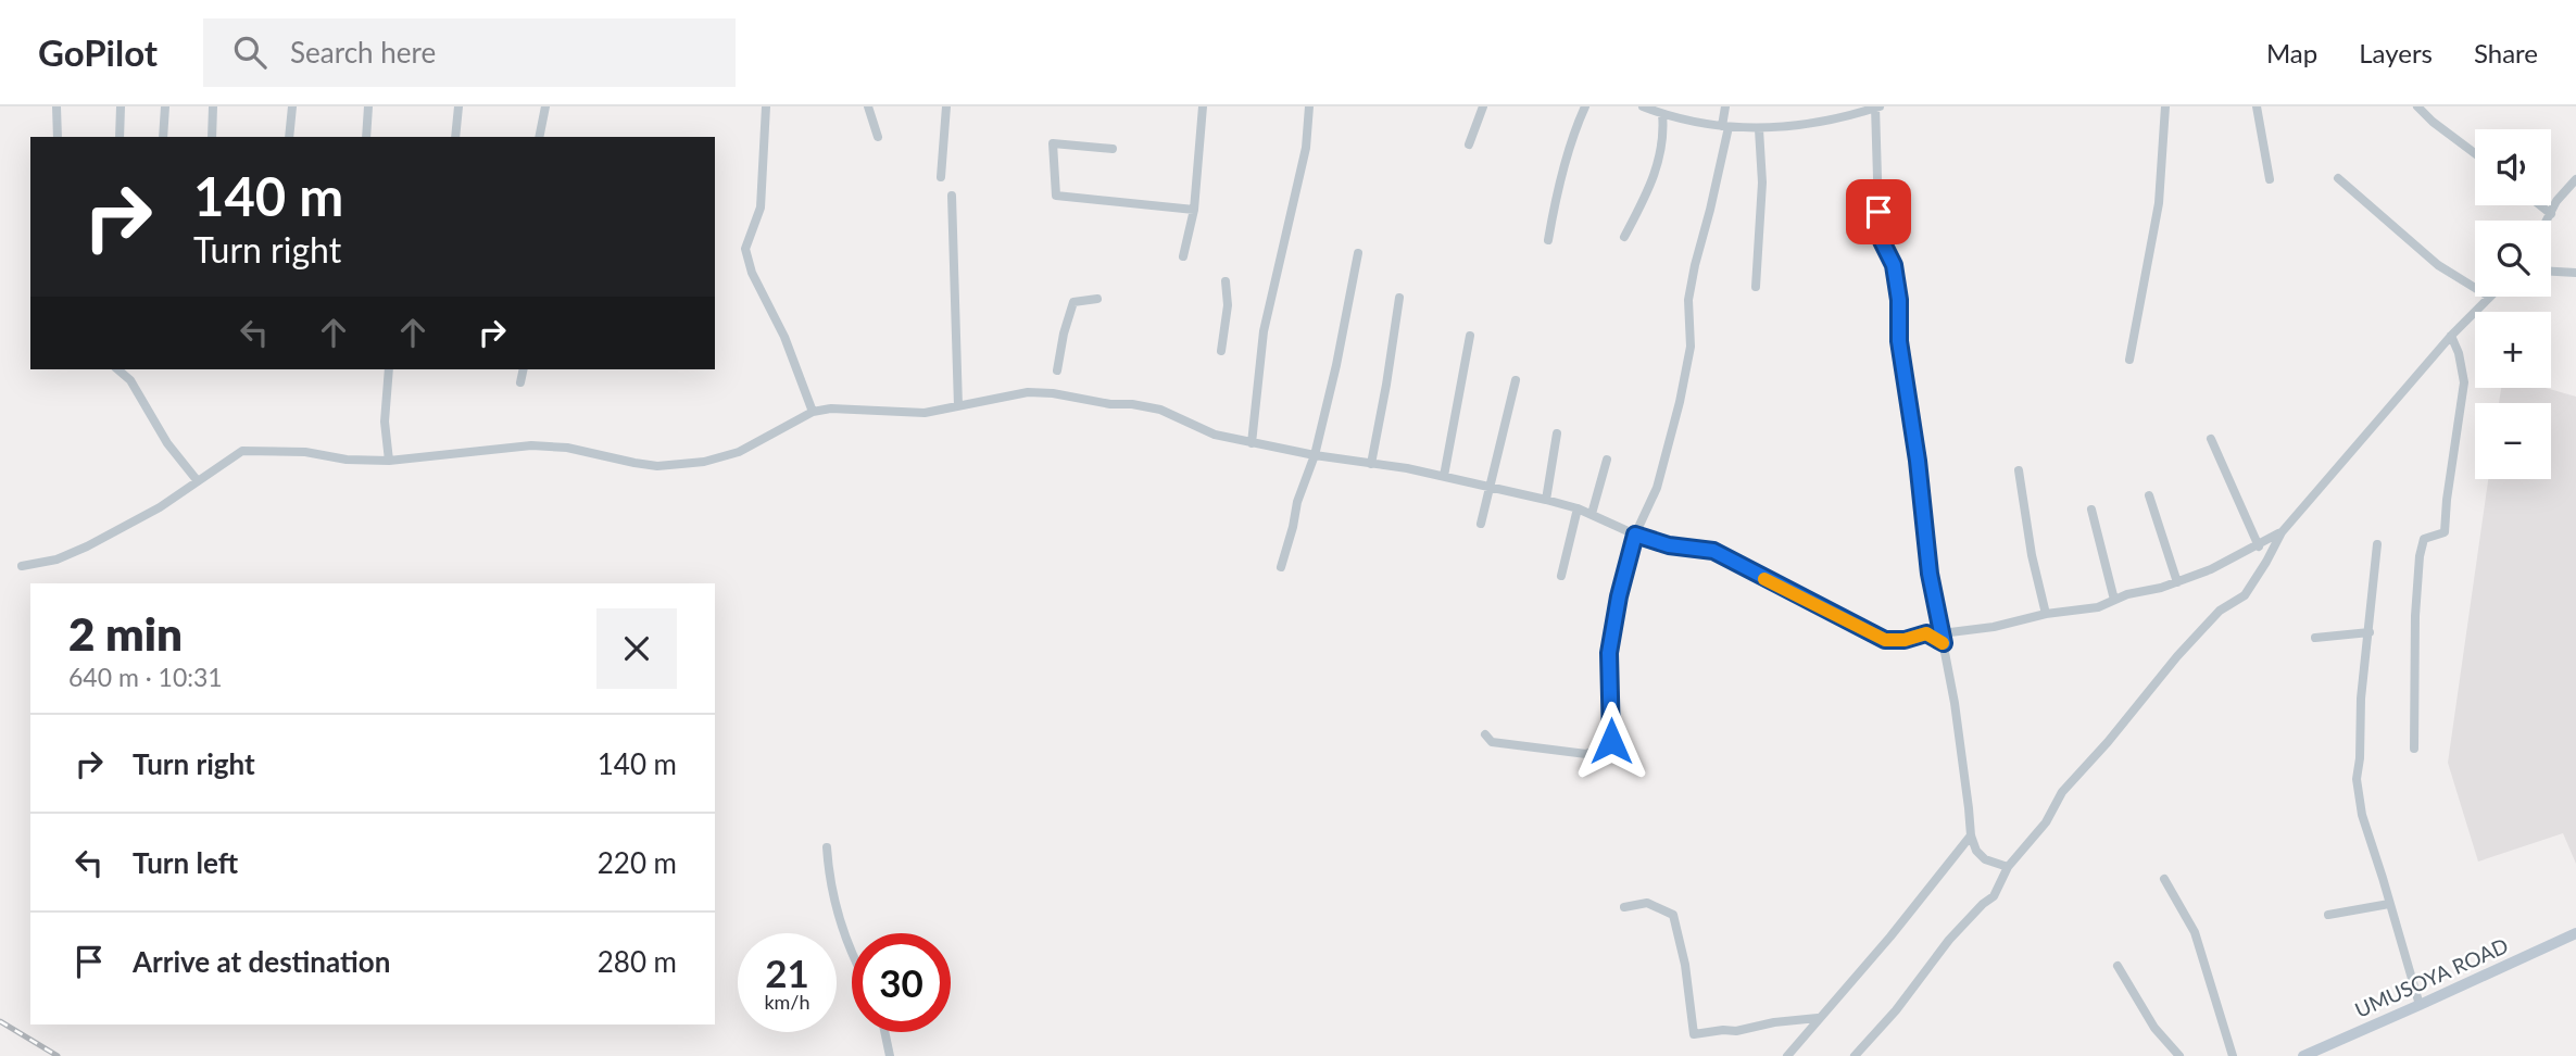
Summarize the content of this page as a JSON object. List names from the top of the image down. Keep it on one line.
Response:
{"streets":{"main road":["UMUSOYA ROAD"]},"page":{"header":"GoPilot","search":"Search here","nav":["Map","Layers","Share"],"map_buttons":["+","−"],"turn":["140 m","Turn right"],"heading":["2 min","640 m · 10:31"],"list":[{"name":"Turn right","value":"140 m"},{"name":"Turn left","value":"220 m"},{"name":"Arrive at destination","value":"280 m"}],"speed":"21 km/h","limit":"30"}}
